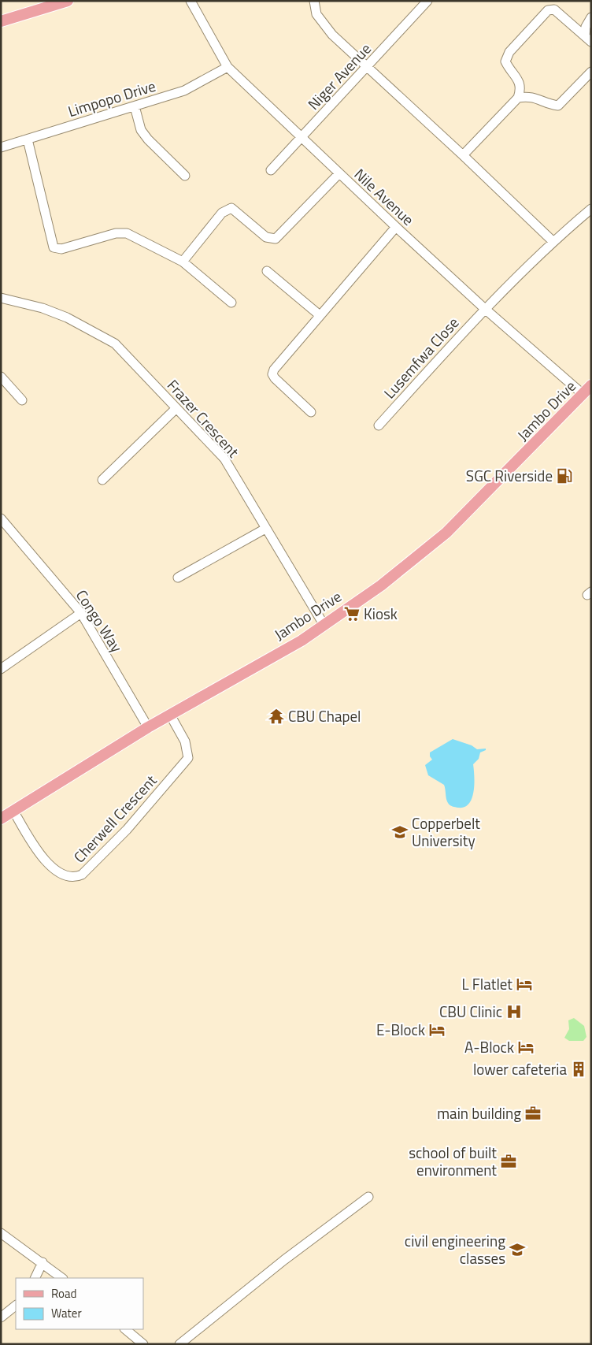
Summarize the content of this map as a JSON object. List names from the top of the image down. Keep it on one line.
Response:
{"streets":{"main road":["Jambo Drive"],"street":["Niger Avenue","Limpopo Drive","Nile Avenue","Lusemfwa Close","Frazer Crescent","Congo Way","Cherwell Crescent"]},"crossings":[["Niger Avenue","Nile Avenue"],["Limpopo Drive","Nile Avenue"],["Nile Avenue","Lusemfwa Close"],["Nile Avenue","Jambo Drive"],["Jambo Drive","Frazer Crescent"],["Jambo Drive","Congo Way"],["Jambo Drive","Cherwell Crescent"]],"places":{"fuel station":["SGC Riverside"],"supermarket":["Kiosk"],"temple":["CBU Chapel"],"school or university":["Copperbelt University","civil engineering classes"],"hotel":["L Flatlet","E-Block","A-Block"],"hospital":["CBU Clinic"],"building":["lower cafeteria"],"office":["main building","school of built environment"]},"legend":["Road","Water"]}
